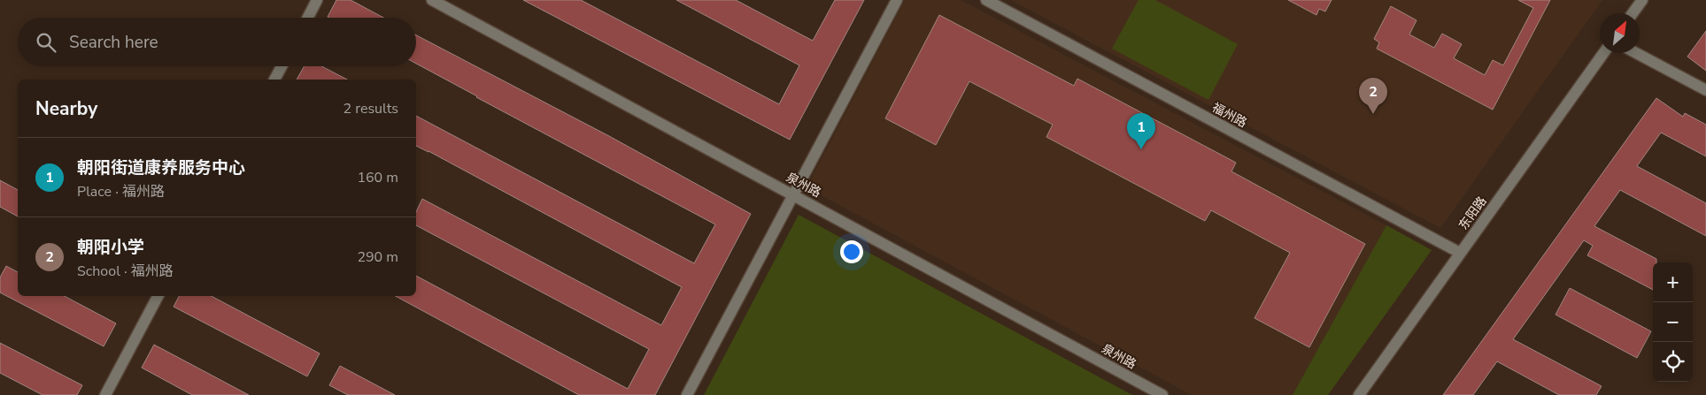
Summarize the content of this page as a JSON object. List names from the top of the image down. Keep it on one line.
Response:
{"streets":{"street":["福州路","泉州路","东阳路"]},"crossings":[["福州路","东阳路"]],"north":"top right","page":{"search":"Search here","pins":["2","1"],"heading":["Nearby","2 results"],"list":[{"mark":"1","name":"朝阳街道康养服务中心","note":"Place · 福州路","value":"160 m"},{"mark":"2","name":"朝阳小学","note":"School · 福州路","value":"290 m"}],"map_buttons":["+","−"]}}
